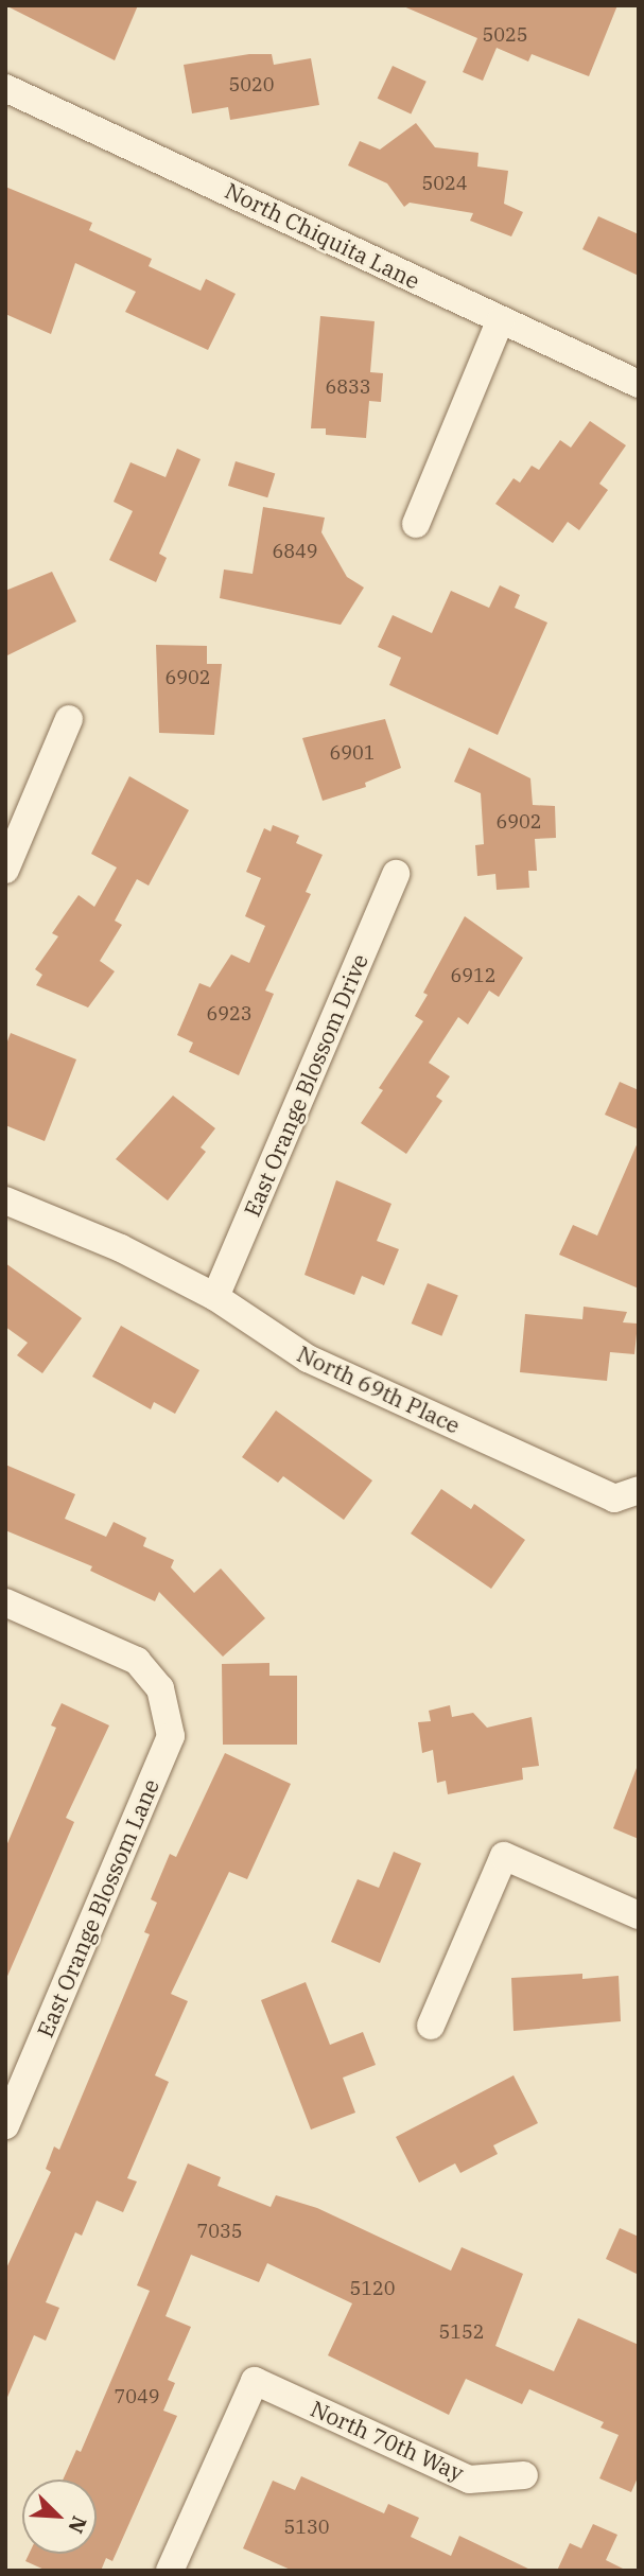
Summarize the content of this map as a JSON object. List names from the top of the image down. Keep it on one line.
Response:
{"streets":{"street":["North Chiquita Lane","East Orange Blossom Drive","North 69th Place","East Orange Blossom Lane","North 70th Way"]},"crossings":[["East Orange Blossom Drive","North 69th Place"]],"house_numbers":["5025","5020","5024","6833","6849","6902","6901","6902","6912","6923","7035","5120","5152","7049","5130"],"north":"bottom right"}
